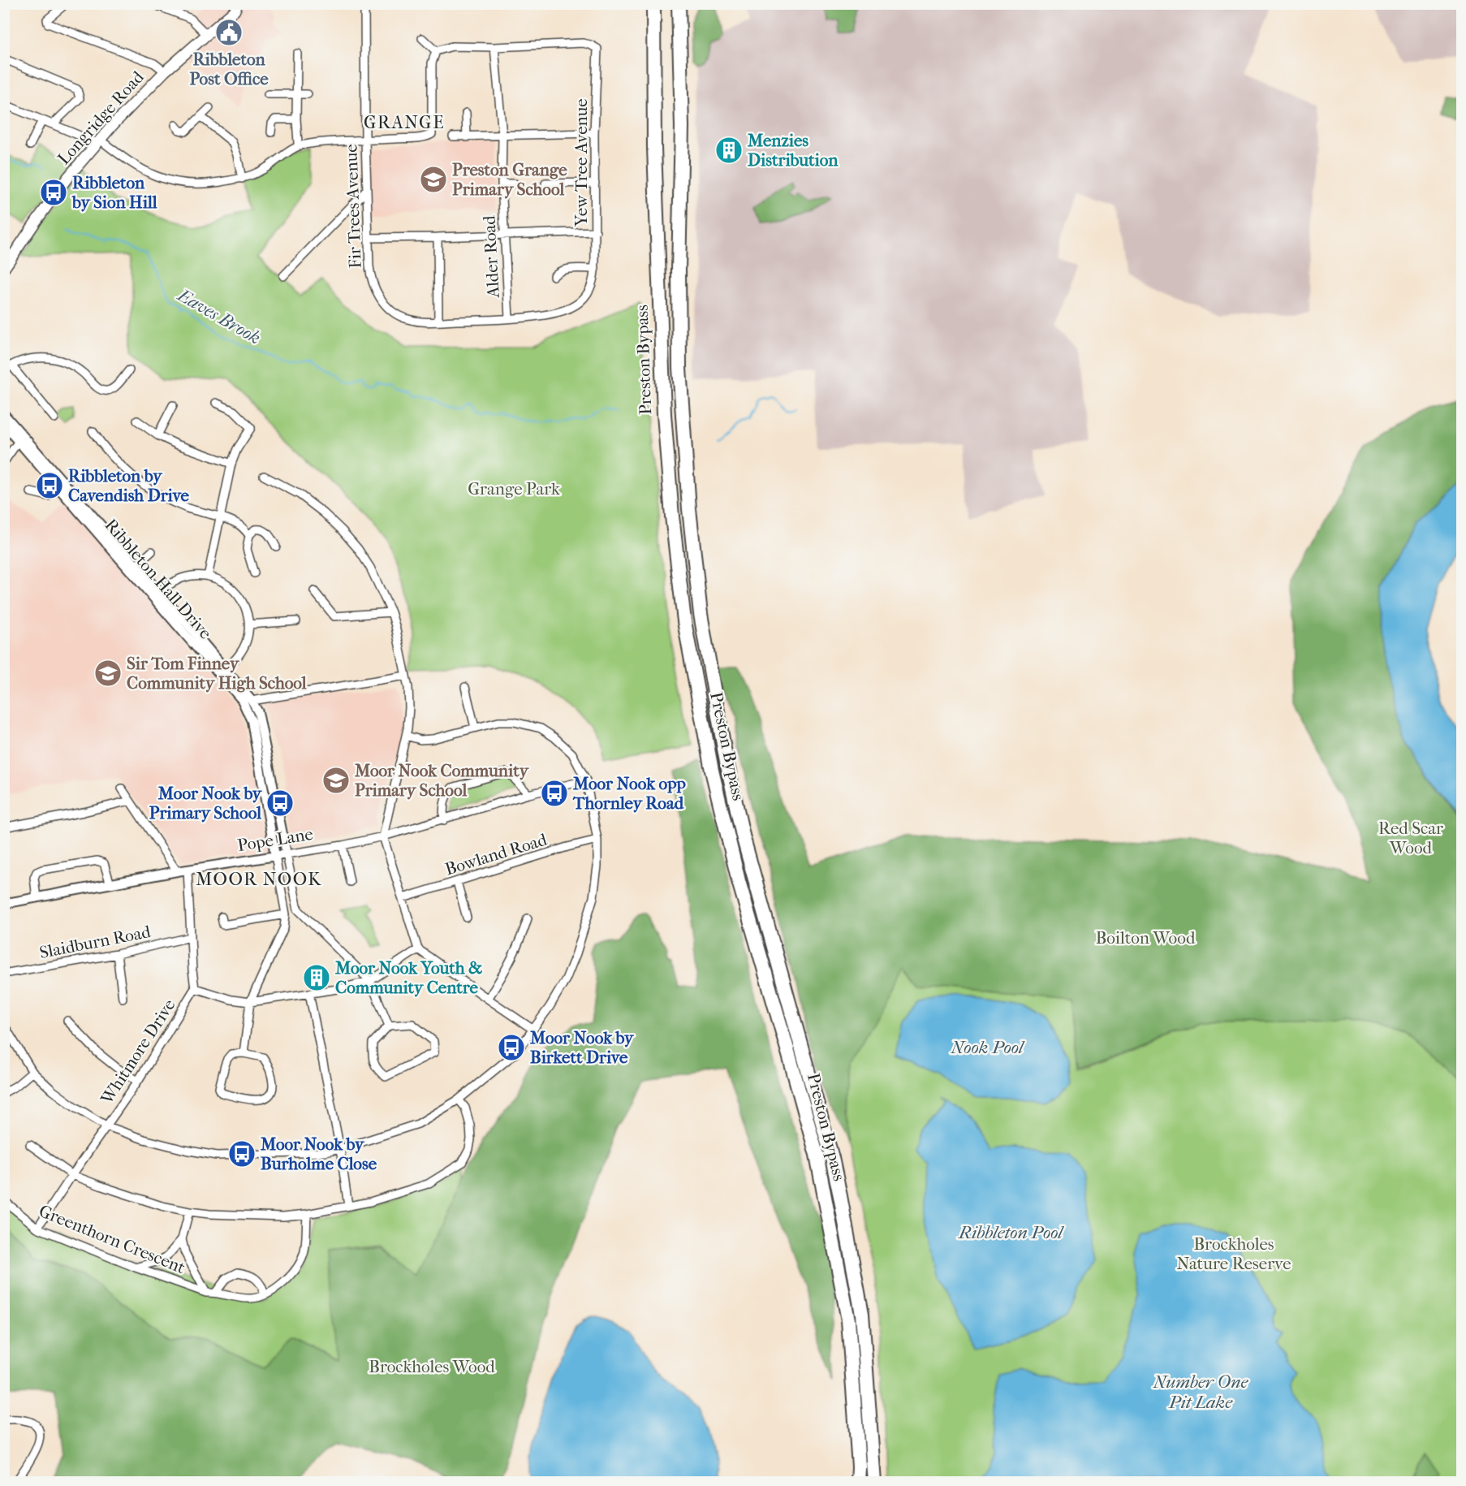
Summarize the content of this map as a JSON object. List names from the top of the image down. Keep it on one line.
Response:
{"streets":{"highway":["Preston Bypass"],"main road":["Longridge Road"],"street":["Yew Tree Avenue","Fir Trees Avenue","Alder Road","Ribbleton Hall Drive","Pope Lane","Bowland Road","Slaidburn Road","Whitmore Drive","Greenthorn Crescent"]},"crossings":[["Yew Tree Avenue","Fir Trees Avenue"],["Yew Tree Avenue","Alder Road"],["Fir Trees Avenue","Alder Road"],["Ribbleton Hall Drive","Pope Lane"],["Pope Lane","Whitmore Drive"],["Slaidburn Road","Whitmore Drive"],["Whitmore Drive","Greenthorn Crescent"]],"districts":["GRANGE","MOOR NOOK"],"water":["Eaves Brook","Nook Pool","Ribbleton Pool","Number One Pit Lake"],"parks":["Grange Park","Red Scar Wood","Boilton Wood","Brockholes Nature Reserve","Brockholes Wood"],"places":{"public building":["Ribbleton Post Office"],"building":["Menzies Distribution","Moor Nook Youth & Community Centre"],"school or university":["Preston Grange Primary School","Sir Tom Finney Community High School","Moor Nook Community Primary School"],"bus stop":["Ribbleton by Sion Hill","Ribbleton by Cavendish Drive","Moor Nook opp Thornley Road","Moor Nook by Primary School","Moor Nook by Birkett Drive","Moor Nook by Burholme Close"]}}
